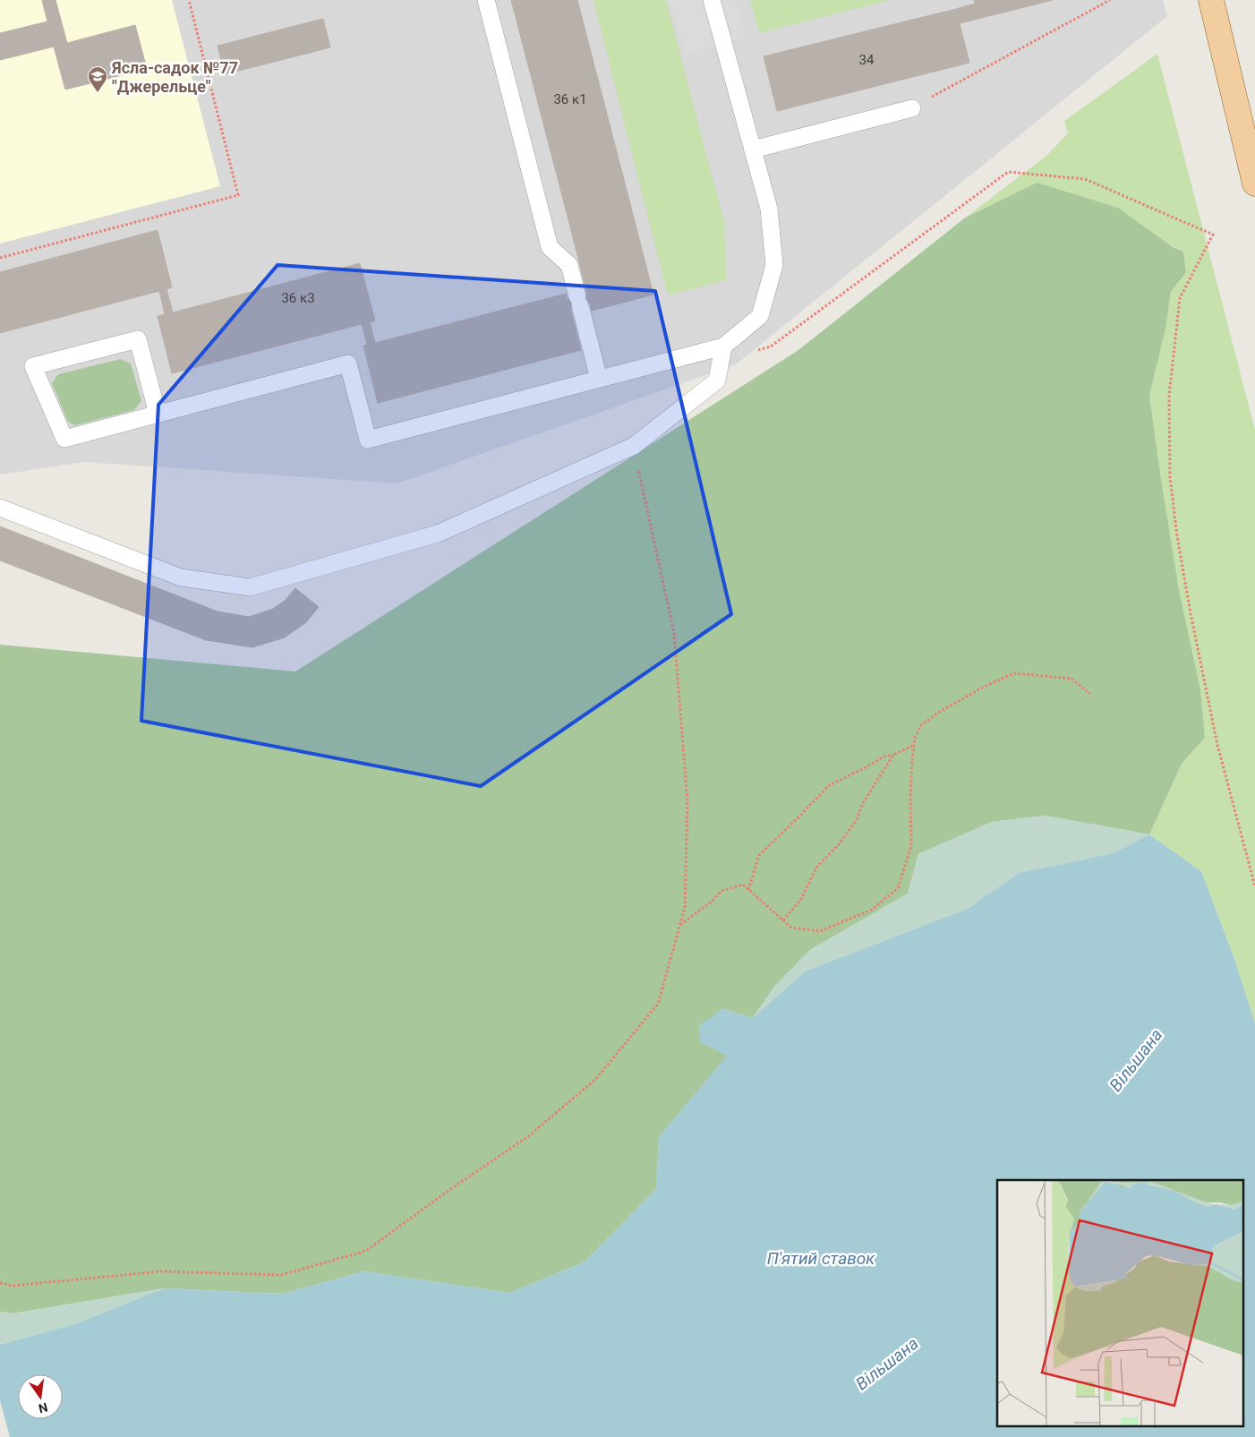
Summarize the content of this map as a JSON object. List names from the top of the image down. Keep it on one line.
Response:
{"water":["Вільшана","П'ятий ставок"],"places":{"school or university":["Ясла-садок №77 \"Джерельце\""]},"house_numbers":["34","36 к1","36 к3"],"north":"bottom"}
